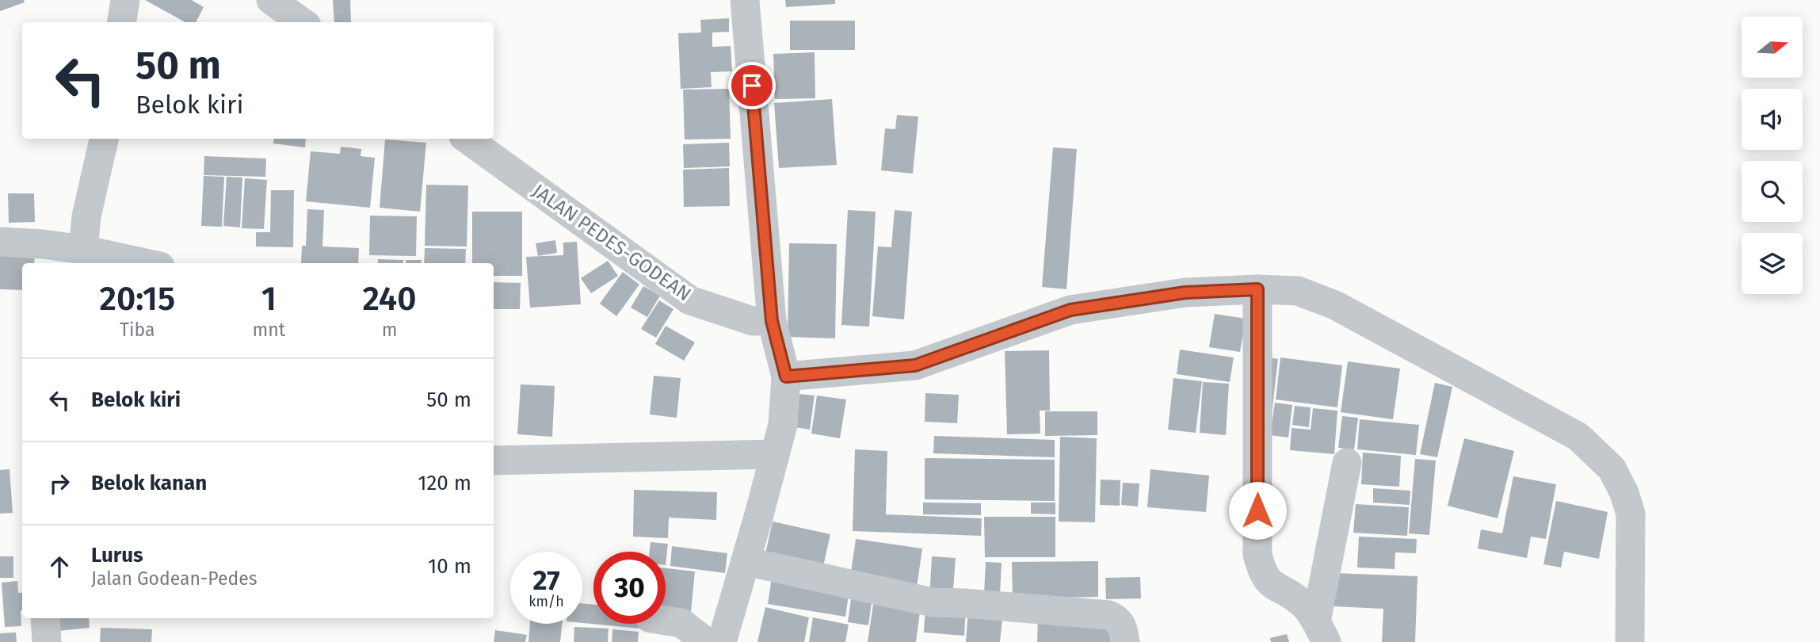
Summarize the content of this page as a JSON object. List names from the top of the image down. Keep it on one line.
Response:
{"streets":{"street":["JALAN PEDES-GODEAN"]},"north":"right","page":{"turn":["50 m","Belok kiri"],"eta":["20:15","Tiba","1","mnt","240","m"],"list":[{"name":"Belok kiri","value":"50 m"},{"name":"Belok kanan","value":"120 m"},{"name":"Lurus","note":"Jalan Godean-Pedes","value":"10 m"}],"speed":"27 km/h","limit":"30"}}
